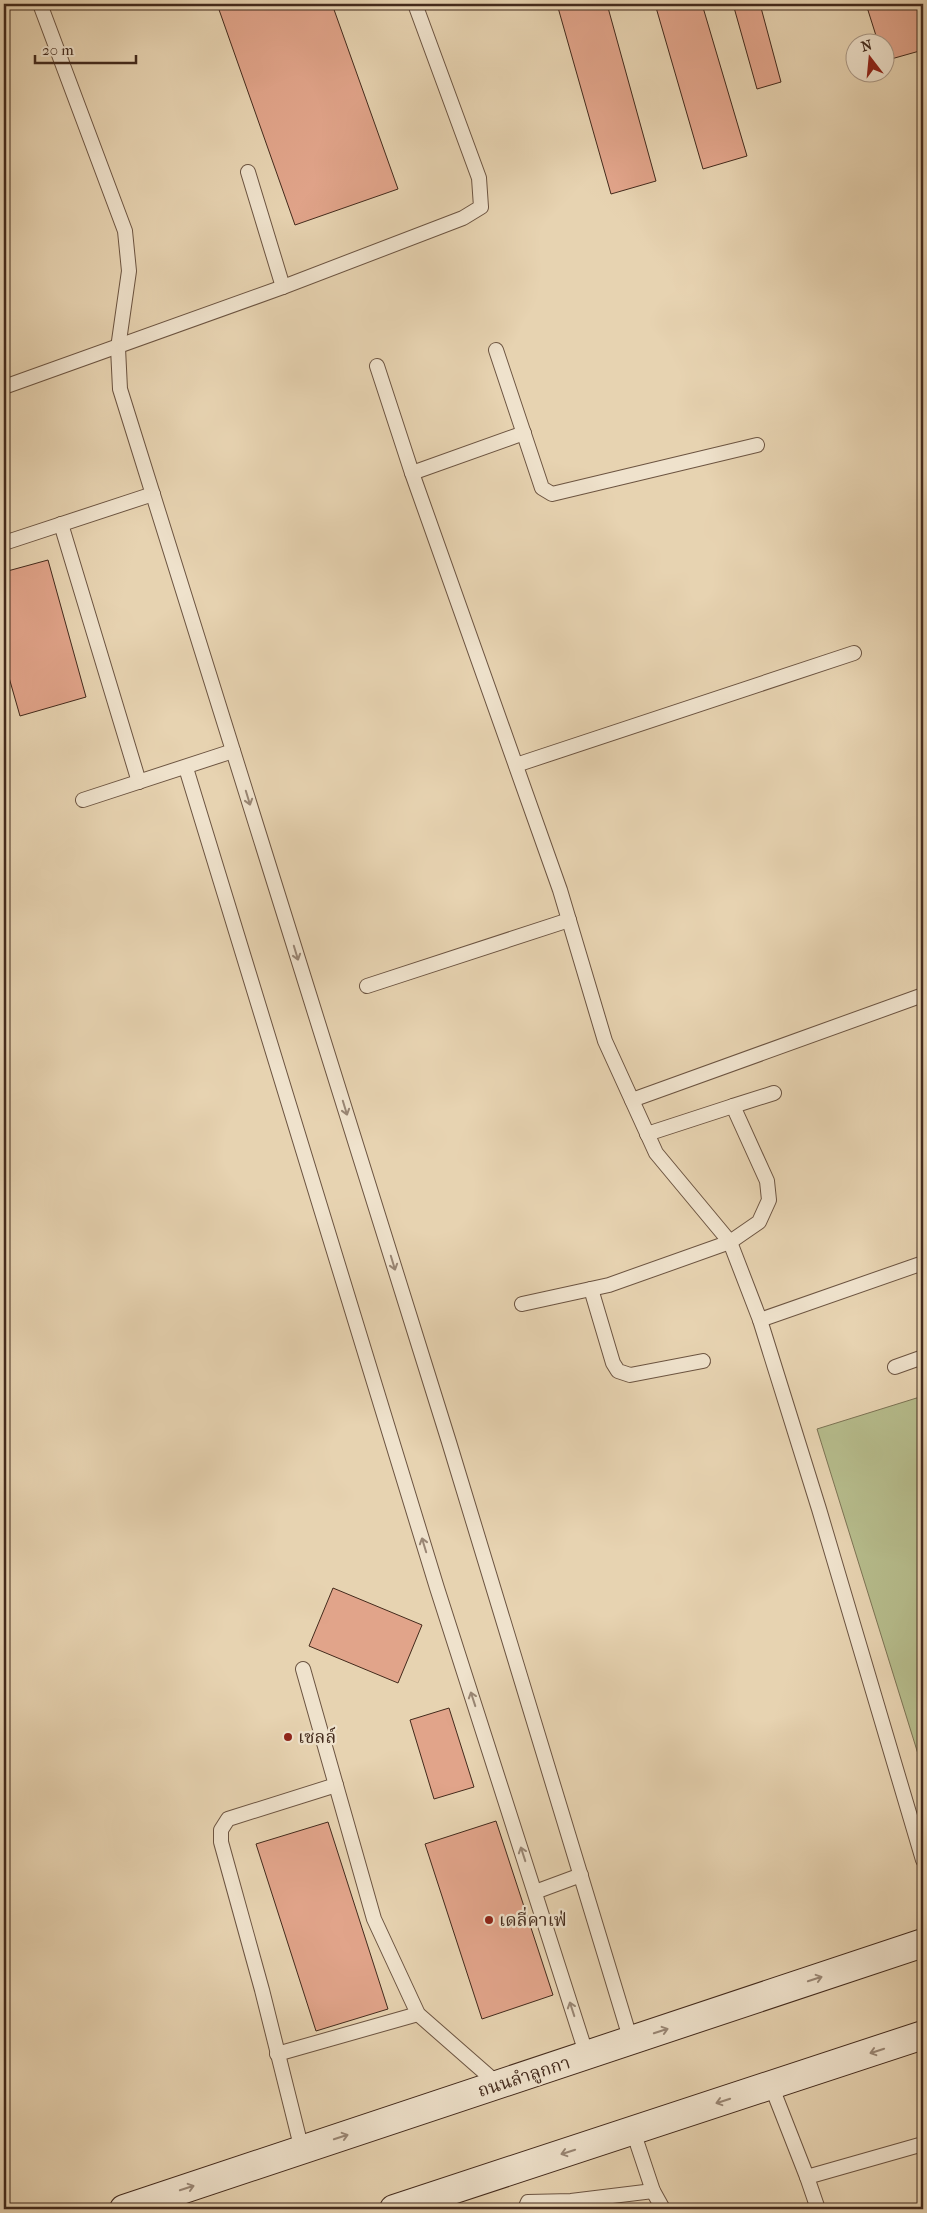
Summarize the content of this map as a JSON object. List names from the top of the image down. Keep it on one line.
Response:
{"streets":{"main road":["ถนนลำลูกกา"]},"places":["เชลล์","เดลี่คาเฟ่"],"scale_bar":"20 m","north":"top"}
